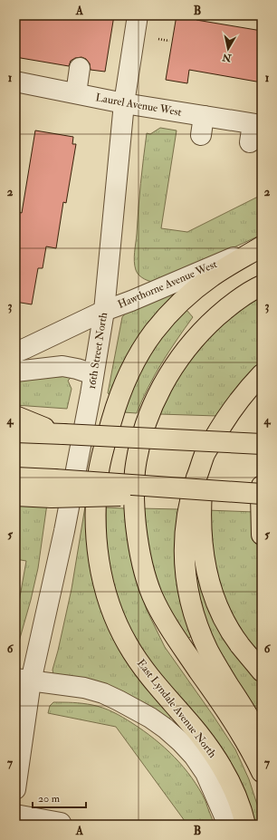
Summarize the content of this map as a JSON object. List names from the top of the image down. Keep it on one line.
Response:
{"streets":{"main road":["East Lyndale Avenue North"],"street":["Laurel Avenue West","Hawthorne Avenue West","16th Street North"]},"crossings":[["Laurel Avenue West","16th Street North"],["Hawthorne Avenue West","16th Street North"],["Hawthorne Avenue West","East Lyndale Avenue North"]],"scale_bar":"20 m","north":"bottom","grid":{"columns":["A","B"],"rows":["1","2","3","4","5","6","7"]}}
